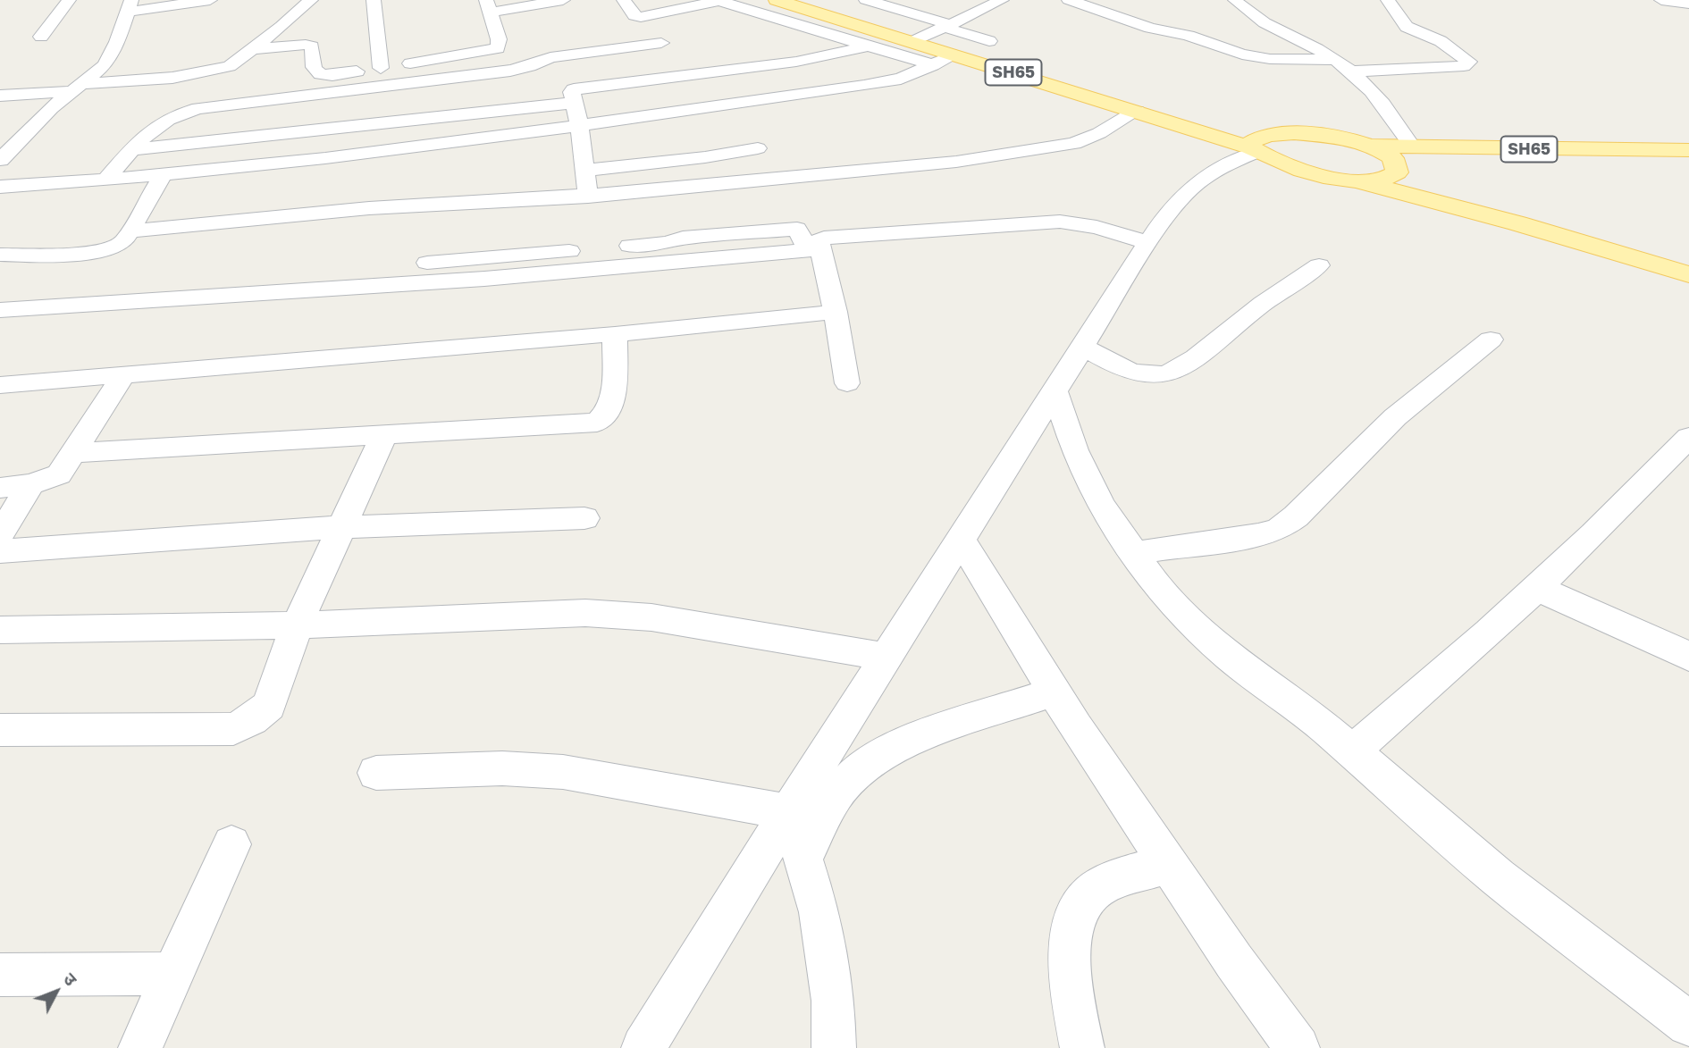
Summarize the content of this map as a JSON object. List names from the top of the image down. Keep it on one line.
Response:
{"streets":{"main road":["SH65"]},"north":"top right"}
